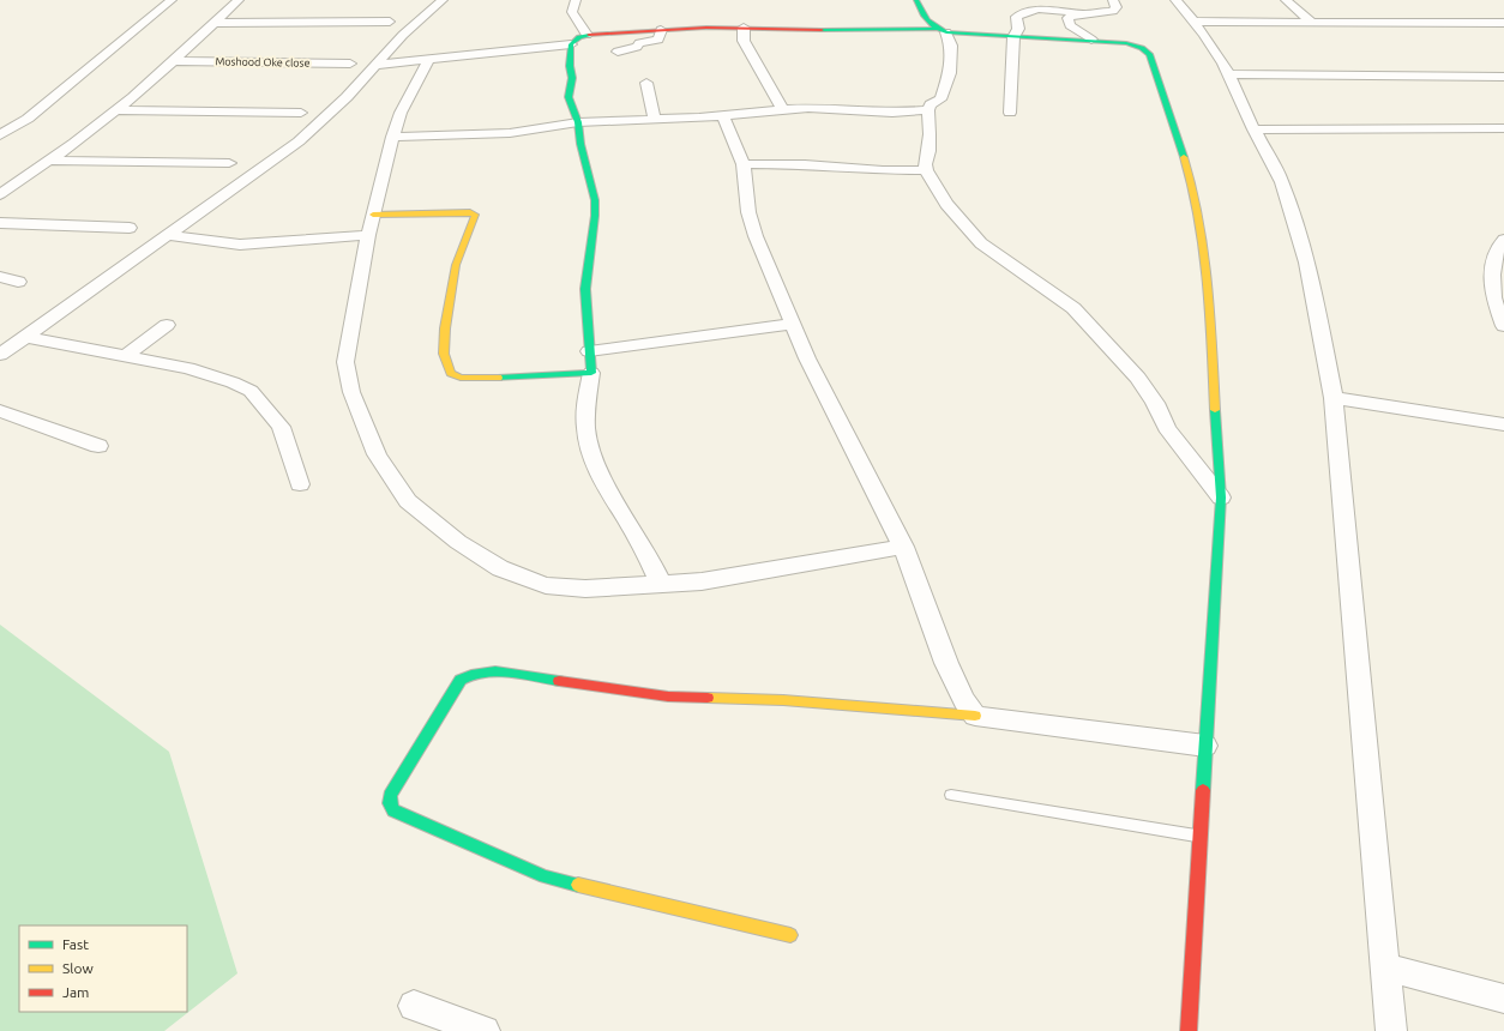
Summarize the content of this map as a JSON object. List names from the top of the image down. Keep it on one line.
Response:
{"streets":{"street":["Moshood Oke close"]},"legend":["Fast","Slow","Jam"]}
